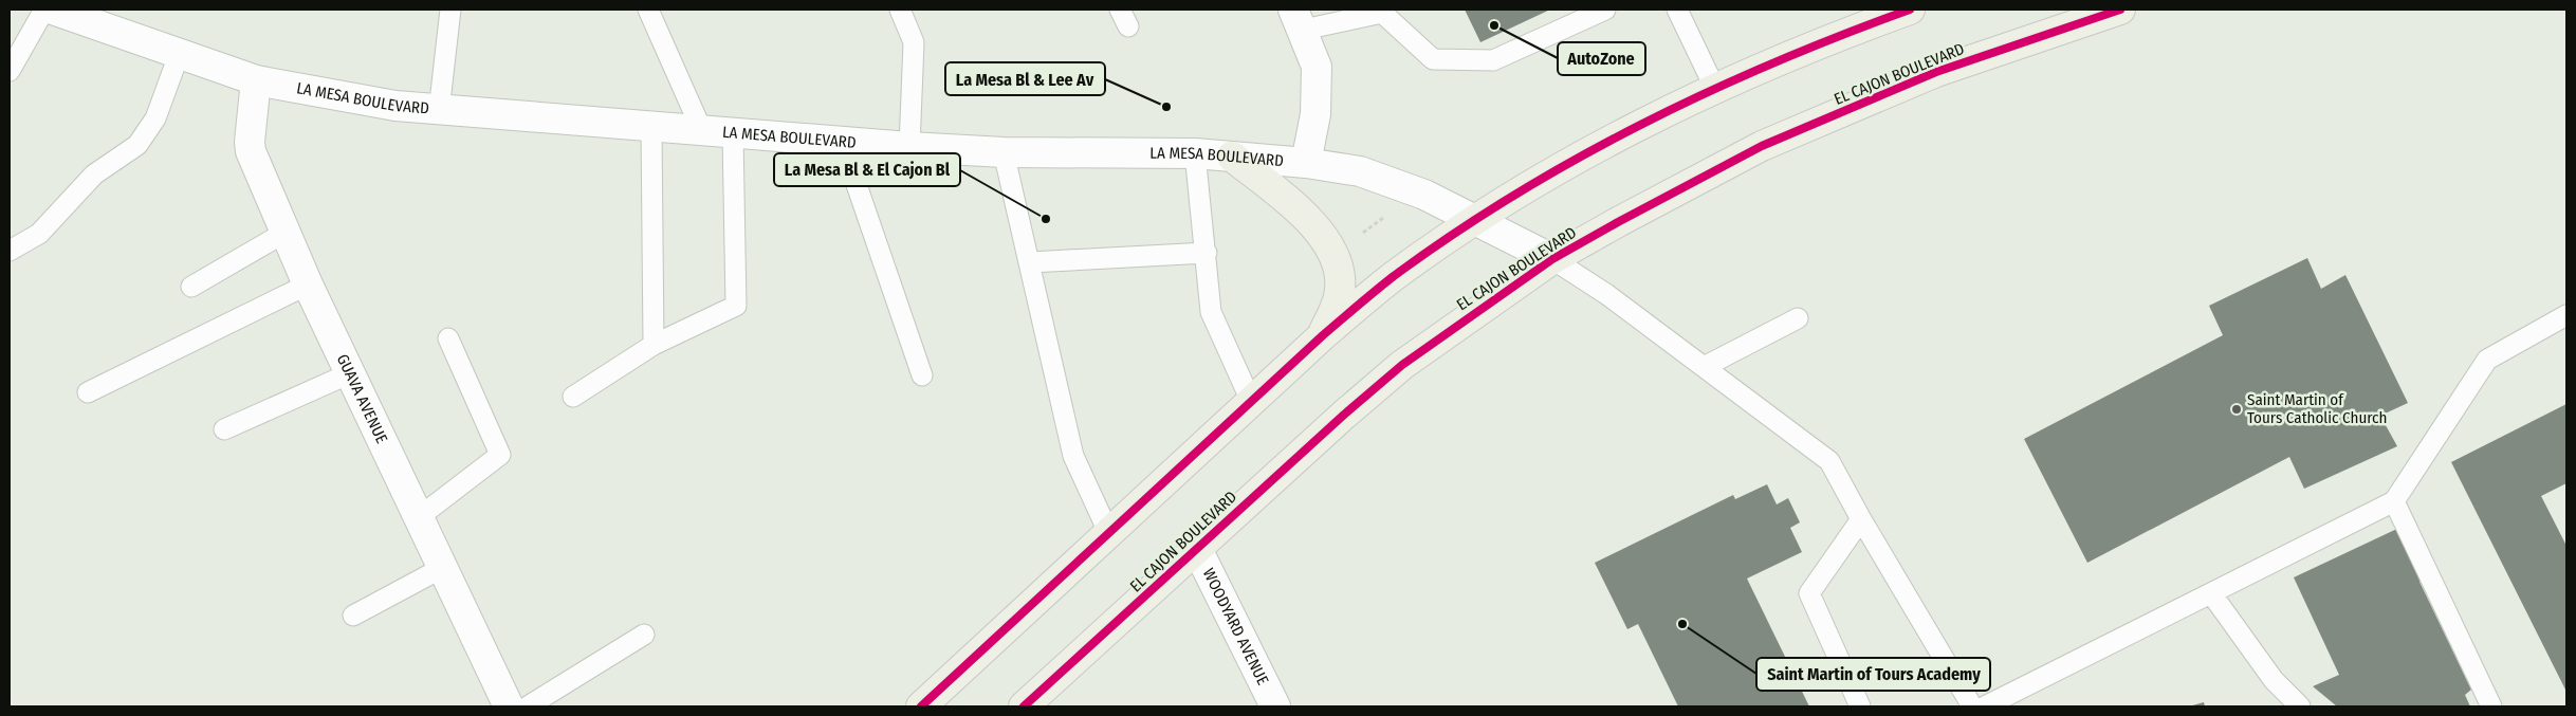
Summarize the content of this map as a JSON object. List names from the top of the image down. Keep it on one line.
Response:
{"streets":{"main road":["EL CAJON BOULEVARD","LA MESA BOULEVARD","GUAVA AVENUE","WOODYARD AVENUE"]},"crossings":[["EL CAJON BOULEVARD","LA MESA BOULEVARD"],["EL CAJON BOULEVARD","WOODYARD AVENUE"],["LA MESA BOULEVARD","GUAVA AVENUE"]],"places":["AutoZone","La Mesa Bl & Lee Av","La Mesa Bl & El Cajon Bl","Saint Martin of Tours Catholic Church","Saint Martin of Tours Academy"]}
